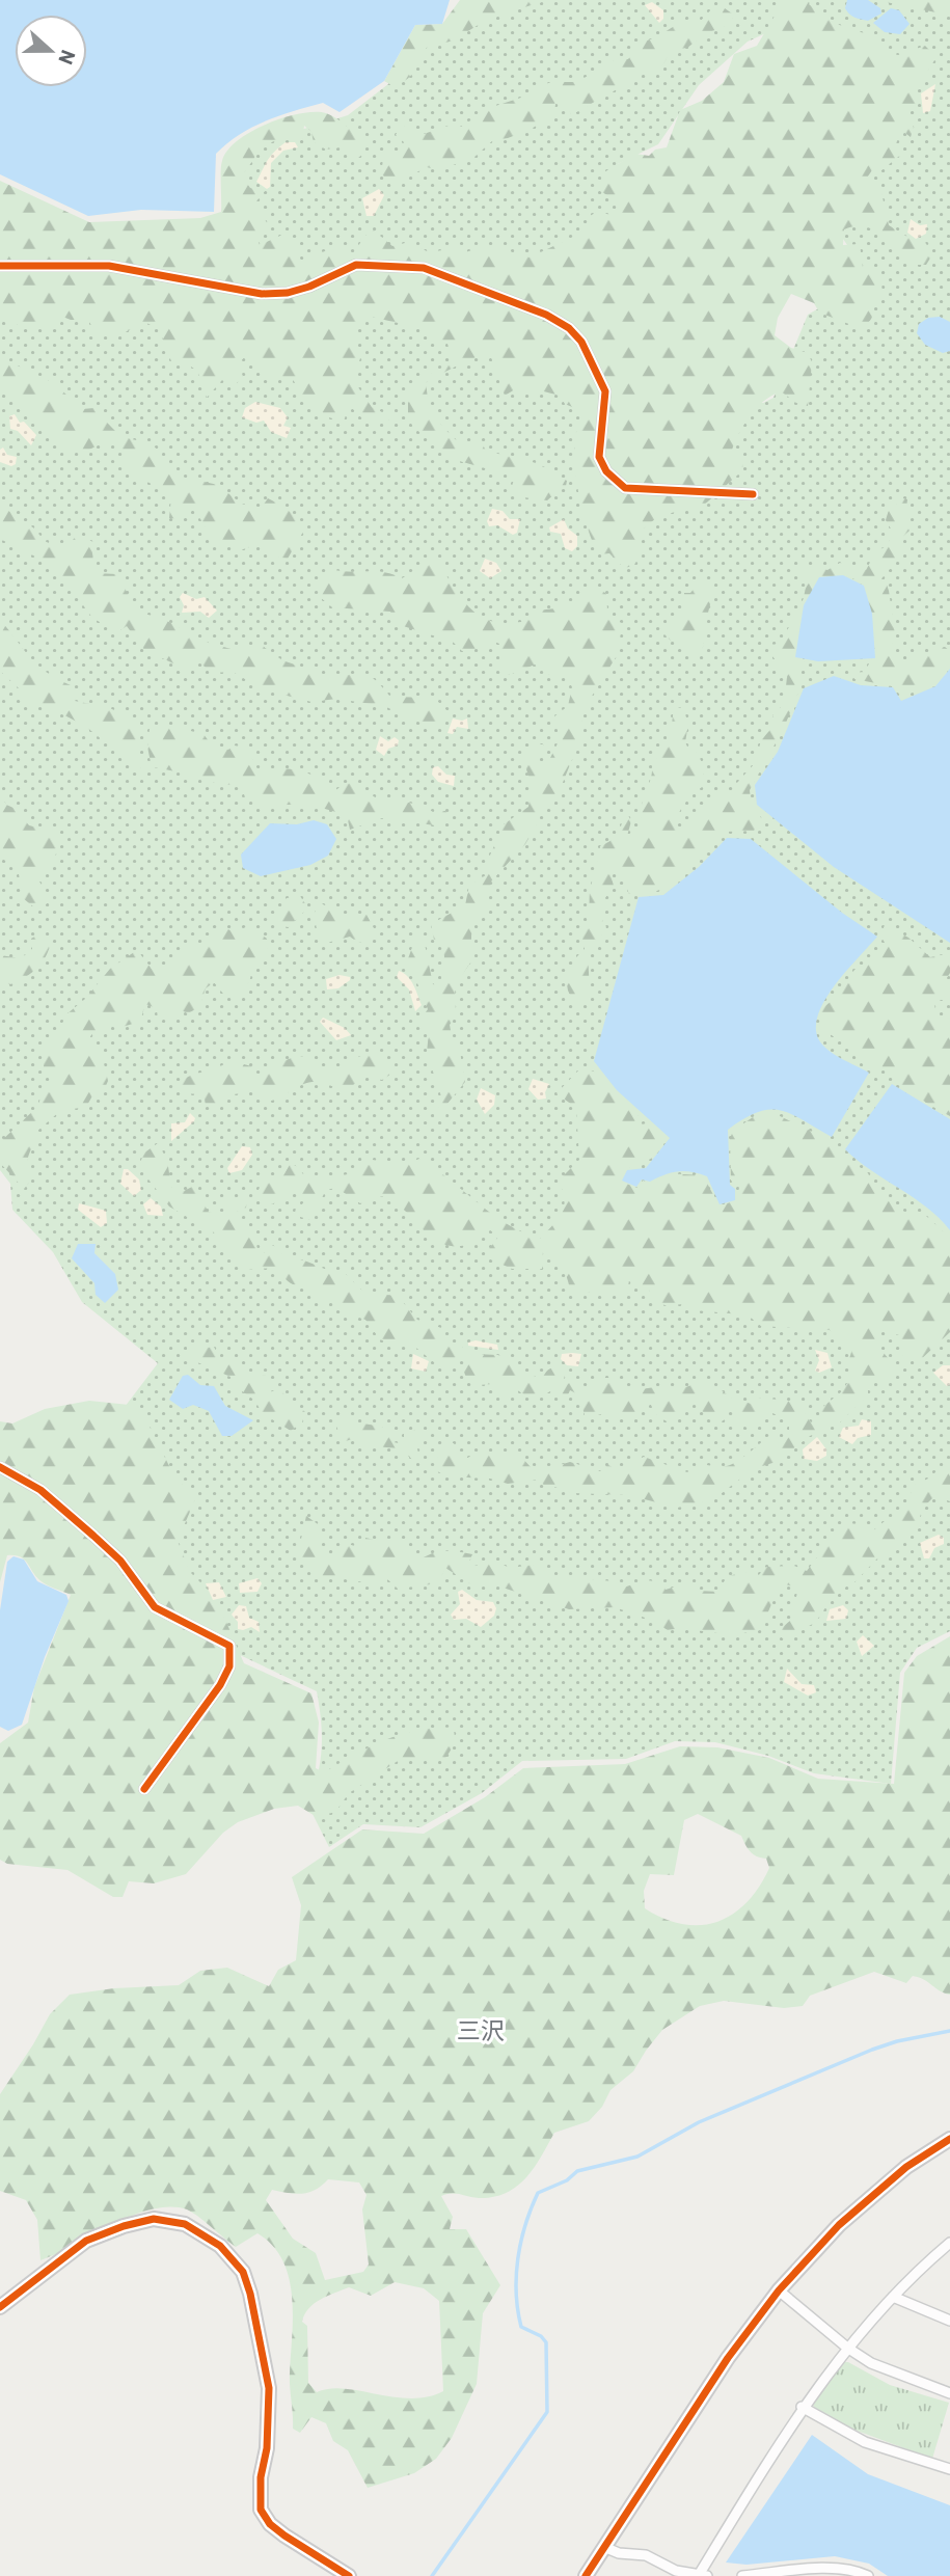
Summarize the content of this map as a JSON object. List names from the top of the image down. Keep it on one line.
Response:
{"districts":["三沢"],"north":"right"}
